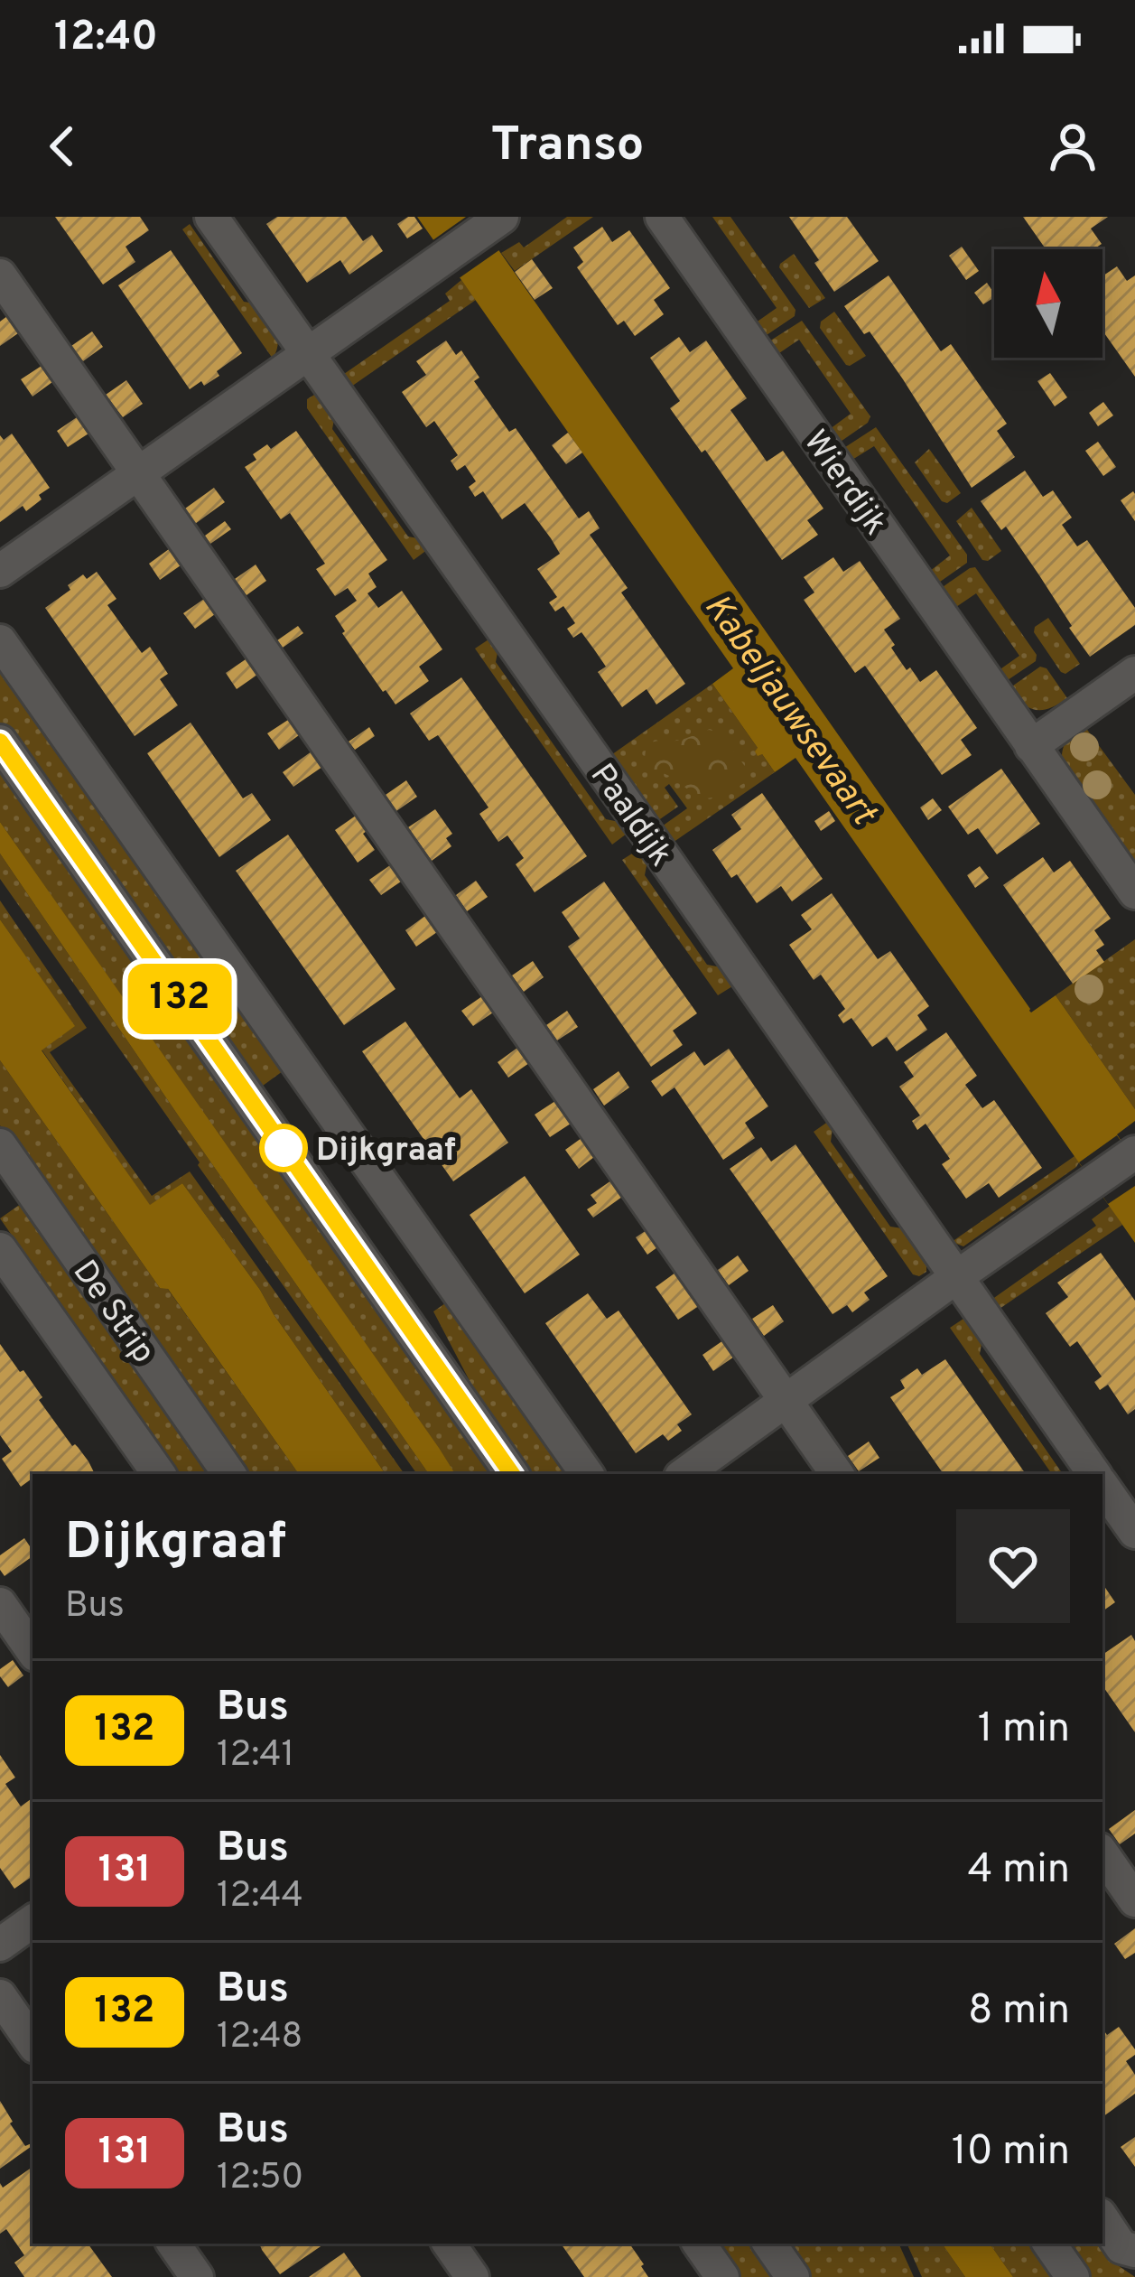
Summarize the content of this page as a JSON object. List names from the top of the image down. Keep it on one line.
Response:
{"streets":{"street":["Wierdijk","Paaldijk","De Strip"]},"water":["Kabeljauwsevaart"],"places":["Dijkgraaf"],"lines":["bus line 132"],"north":"top","page":{"status":"12:40","header":"Transo","on_map":"132","heading":["Dijkgraaf","Bus"],"list":[{"mark":"132","name":"Bus","note":"12:41","value":"1 min"},{"mark":"131","name":"Bus","note":"12:44","value":"4 min"},{"mark":"132","name":"Bus","note":"12:48","value":"8 min"},{"mark":"131","name":"Bus","note":"12:50","value":"10 min"}]}}
